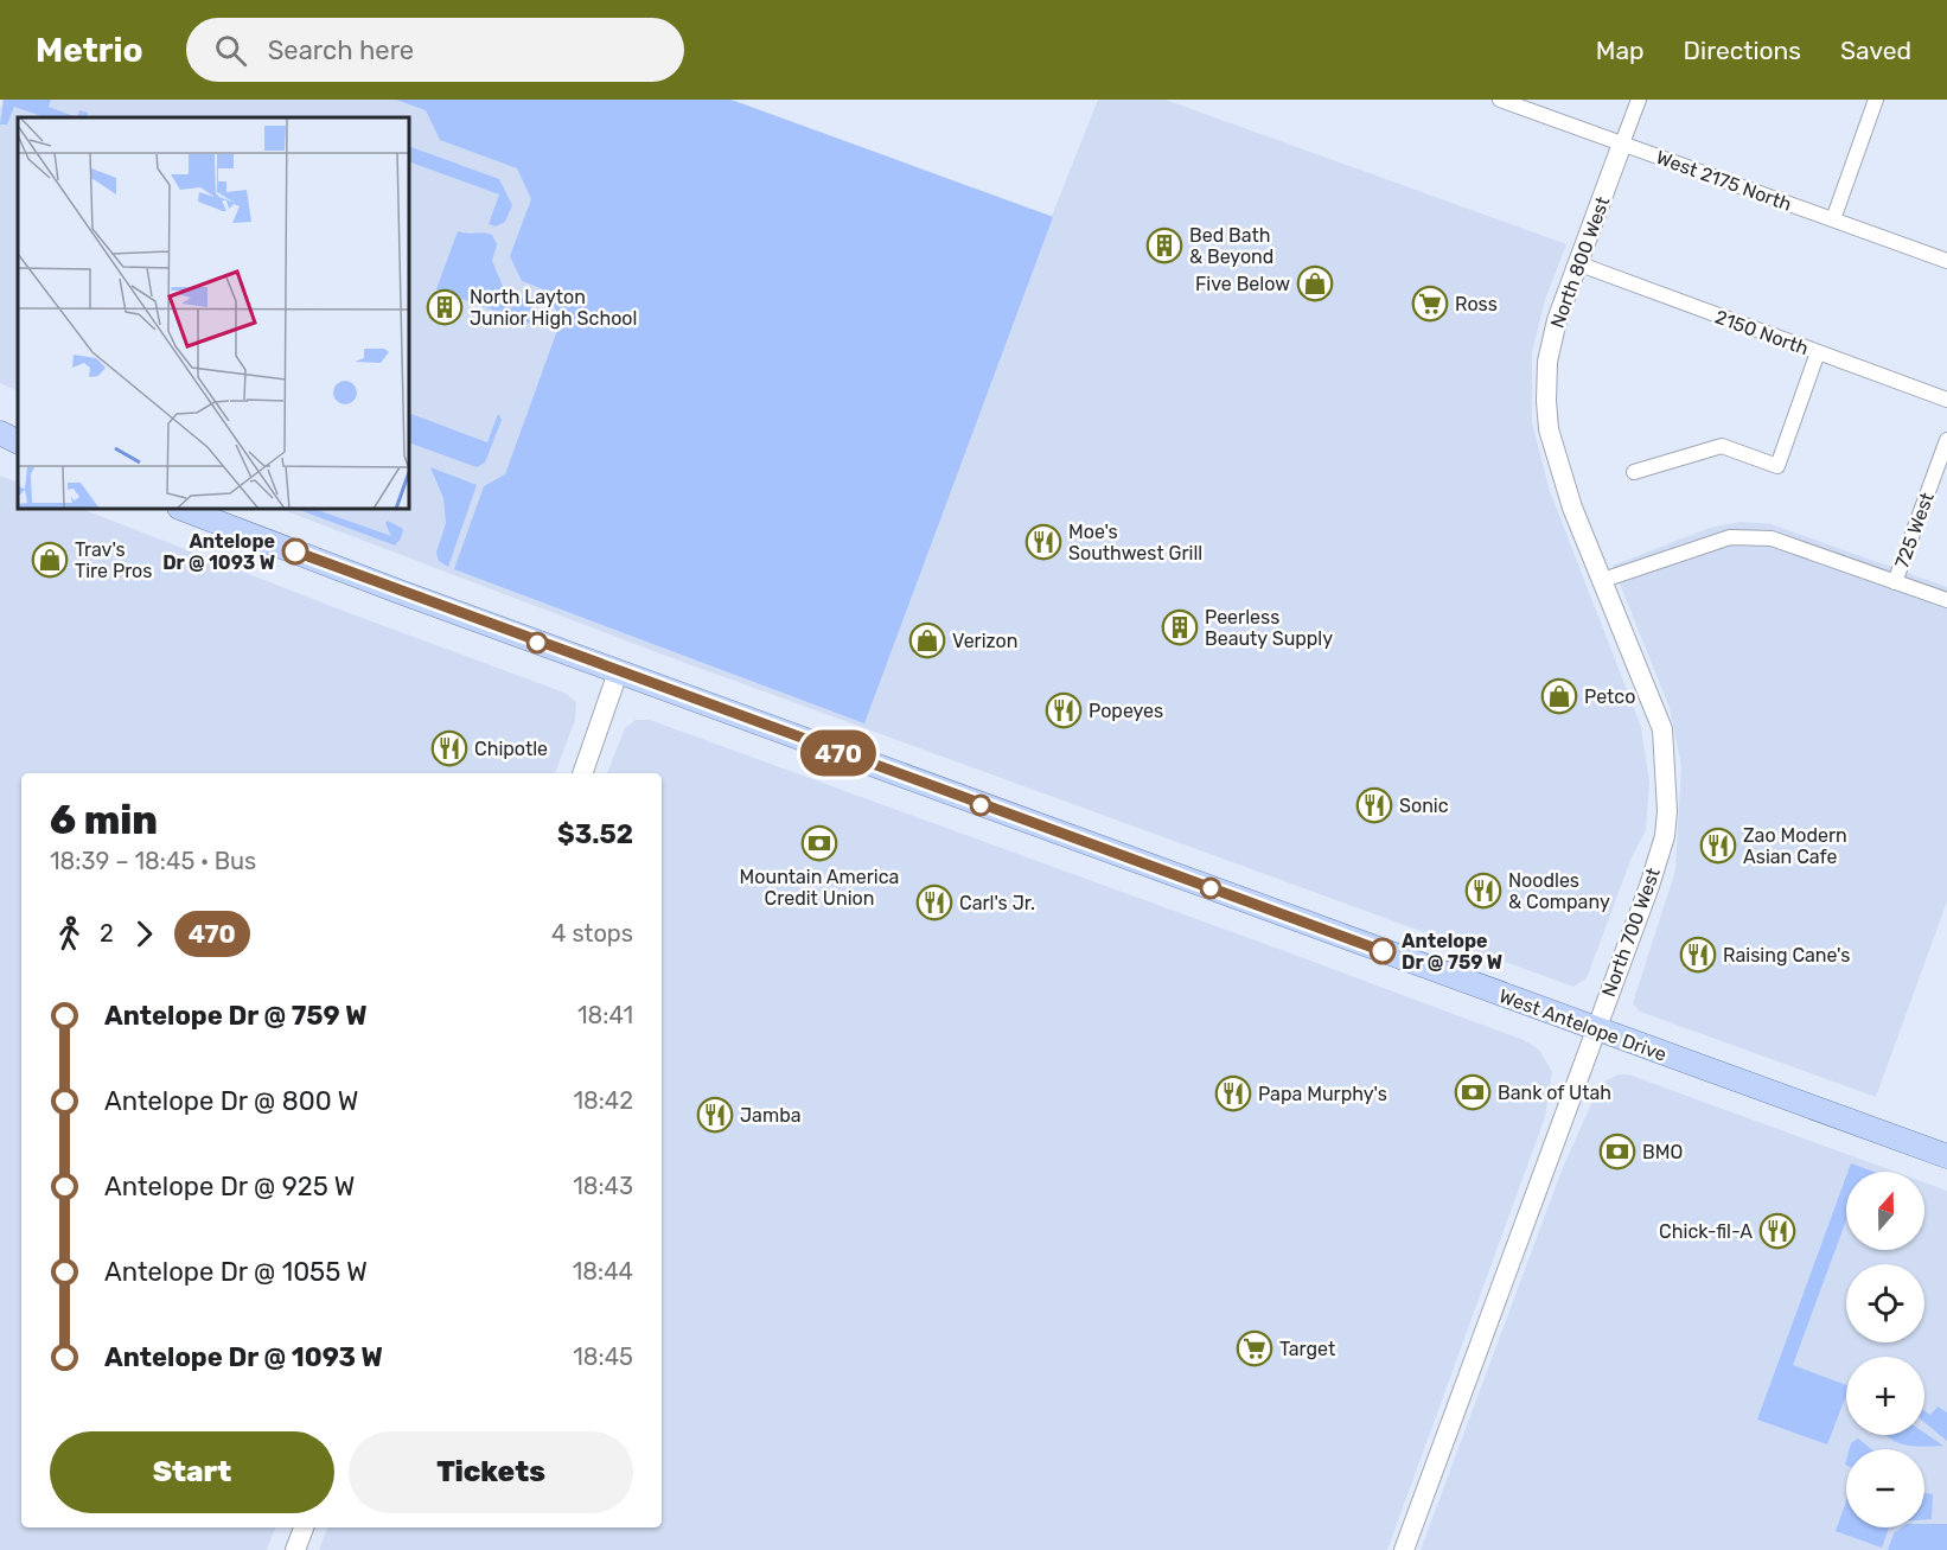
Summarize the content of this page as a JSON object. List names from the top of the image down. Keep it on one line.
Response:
{"streets":{"main road":["West Antelope Drive"],"street":["West 2175 North","North 800 West","2150 North","725 West","North 700 West"]},"crossings":[["West 2175 North","North 800 West"],["North 800 West","2150 North"],["North 800 West","North 700 West"],["North 700 West","West Antelope Drive"]],"places":{"building":["Bed Bath & Beyond","North Layton Junior High School","Peerless Beauty Supply"],"shop":["Five Below","Trav's Tire Pros","Verizon","Petco"],"supermarket":["Ross","Target"],"restaurant":["Moe's Southwest Grill","Popeyes","Chipotle","Sonic","Zao Modern Asian Cafe","Noodles & Company","Carl's Jr.","Raising Cane's","Papa Murphy's","Jamba","Chick-fil-A"],"other":["Antelope Dr @ 1093 W","Antelope Dr @ 759 W"],"bank":["Mountain America Credit Union","Bank of Utah","BMO"]},"lines":["bus line 470"],"north":"top","page":{"header":"Metrio","search":"Search here","nav":["Map","Directions","Saved"],"on_map":"470","heading":["6 min","18:39 – 18:45 · Bus","$3.52"],"legs":["2","470","4 stops"],"list":[{"name":"Antelope Dr @ 759 W","value":"18:41"},{"name":"Antelope Dr @ 800 W","value":"18:42"},{"name":"Antelope Dr @ 925 W","value":"18:43"},{"name":"Antelope Dr @ 1055 W","value":"18:44"},{"name":"Antelope Dr @ 1093 W","value":"18:45"}],"map_buttons":["+","−"],"buttons":["Start","Tickets"]}}
